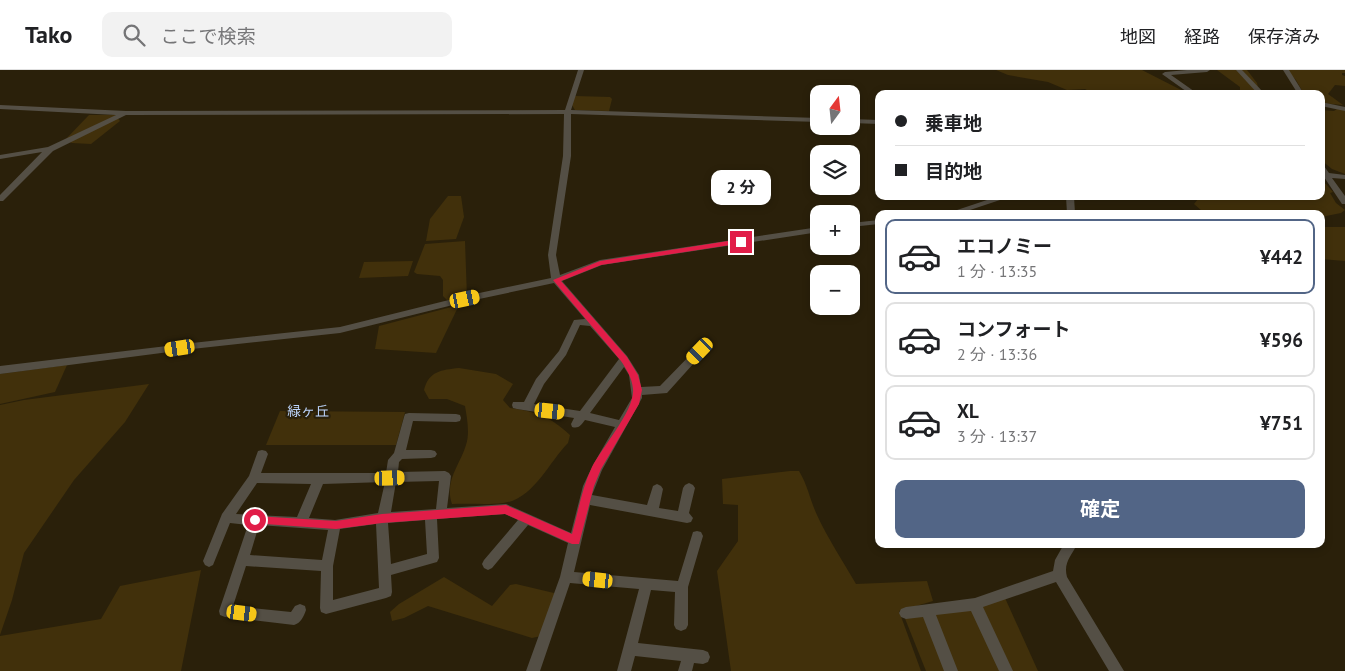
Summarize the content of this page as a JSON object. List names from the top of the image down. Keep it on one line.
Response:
{"districts":["緑ヶ丘"],"north":"top","page":{"header":"Tako","search":"ここで検索","nav":["地図","経路","保存済み"],"map_buttons":["+","−"],"banner":["乗車地","目的地"],"bubble":"2 分","list":[{"name":"エコノミー","note":"1 分 · 13:35","value":"¥442"},{"name":"コンフォート","note":"2 分 · 13:36","value":"¥596"},{"name":"XL","note":"3 分 · 13:37","value":"¥751"}],"buttons":"確定"}}
